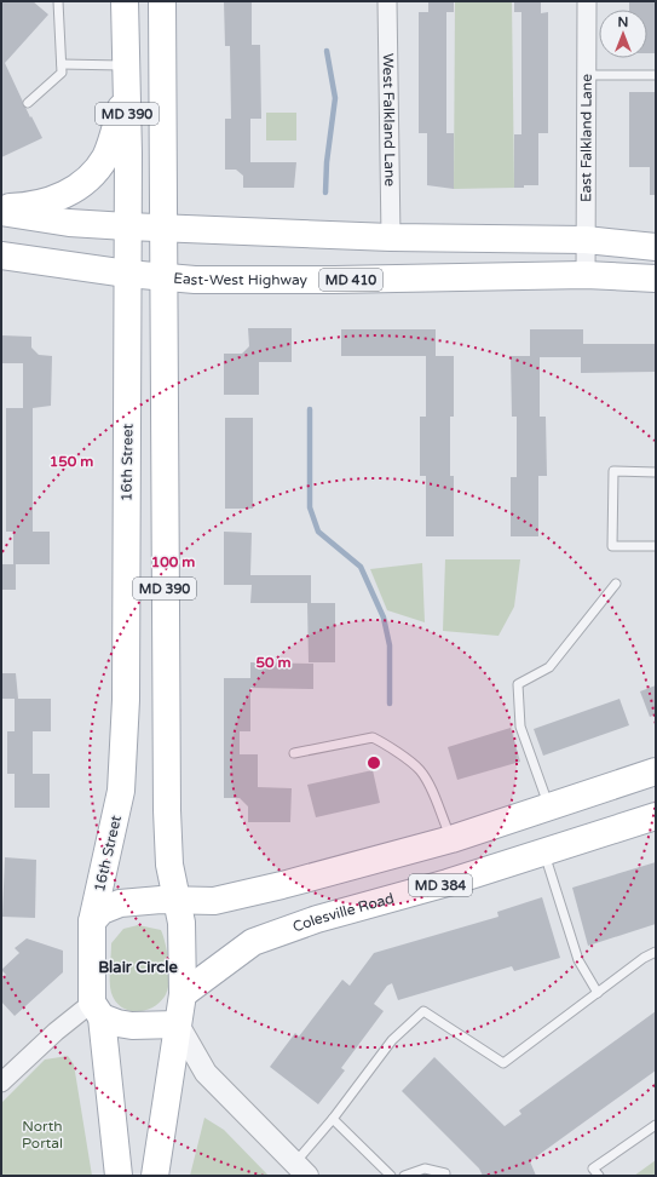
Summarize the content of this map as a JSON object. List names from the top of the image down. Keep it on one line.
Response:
{"streets":{"main road":["MD 390","East-West Highway","MD 410","16th Street","MD 384","Colesville Road"],"street":["West Falkland Lane","East Falkland Lane"]},"crossings":[["MD 390","East-West Highway"],["MD 390","Colesville Road"],["East Falkland Lane","East-West Highway"],["East-West Highway","16th Street"]],"districts":["Blair Circle"],"parks":["North Portal"],"north":"top","rings":["150 m","100 m","50 m"]}
